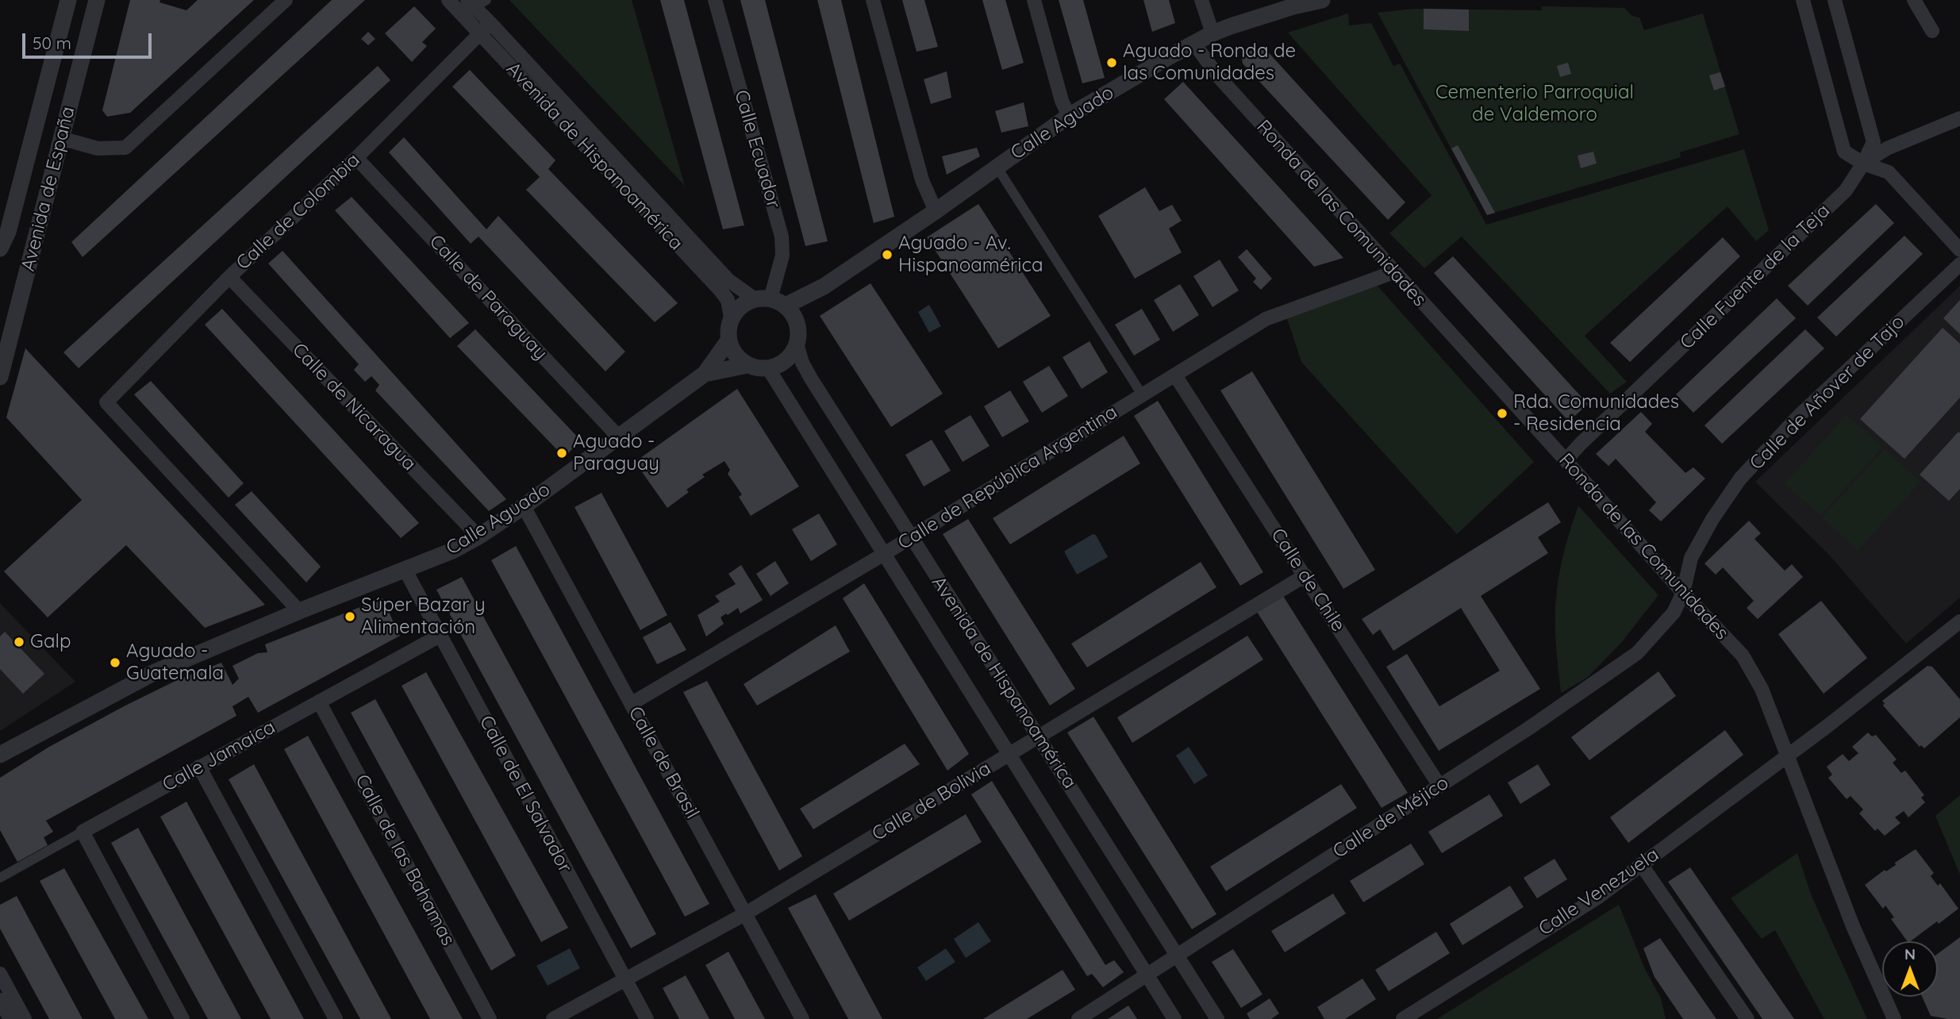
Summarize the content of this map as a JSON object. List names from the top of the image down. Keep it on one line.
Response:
{"streets":{"street":["Calle Aguado","Calle Ecuador","Avenida de Hispanoamérica","Avenida de España","Calle de Colombia","Ronda de las Comunidades","Calle Fuente de la Teja","Calle de Paraguay","Calle de Añover de Tajo","Calle de Nicaragua","Calle de República Argentina","Calle de Chile","Calle Jamaica","Calle de Brasil","Calle de El Salvador","Calle de Bolivia","Calle de Méjico","Calle de las Bahamas","Calle Venezuela"]},"crossings":[["Calle Aguado","Calle Ecuador"],["Calle Aguado","Avenida de Hispanoamérica"],["Calle Aguado","Calle de Colombia"],["Calle Aguado","Ronda de las Comunidades"],["Calle Aguado","Calle de Paraguay"],["Calle Aguado","Calle de Nicaragua"],["Calle Aguado","Calle de Brasil"],["Calle Aguado","Calle de El Salvador"],["Calle Ecuador","Avenida de Hispanoamérica"],["Avenida de Hispanoamérica","Calle de Colombia"],["Avenida de Hispanoamérica","Calle de República Argentina"],["Avenida de Hispanoamérica","Calle de Bolivia"],["Avenida de Hispanoamérica","Calle de Méjico"],["Calle de Colombia","Calle de Paraguay"],["Calle de Colombia","Calle de Nicaragua"],["Ronda de las Comunidades","Calle Fuente de la Teja"],["Ronda de las Comunidades","Calle de Añover de Tajo"],["Ronda de las Comunidades","Calle de República Argentina"],["Ronda de las Comunidades","Calle de Méjico"],["Ronda de las Comunidades","Calle Venezuela"],["Calle de Añover de Tajo","Calle de Méjico"],["Calle de República Argentina","Calle de Chile"],["Calle de República Argentina","Calle de Brasil"],["Calle de Chile","Calle de Bolivia"],["Calle de Chile","Calle de Méjico"],["Calle Jamaica","Calle de El Salvador"],["Calle Jamaica","Calle de las Bahamas"],["Calle de Brasil","Calle de Bolivia"],["Calle de El Salvador","Calle de Bolivia"]],"parks":["Cementerio Parroquial de Valdemoro"],"places":["Aguado - Ronda de las Comunidades","Aguado - Av. Hispanoamérica","Rda. Comunidades - Residencia","Aguado - Paraguay","Súper Bazar y Alimentación","Galp","Aguado - Guatemala"],"scale_bar":"50 m","north":"top"}
